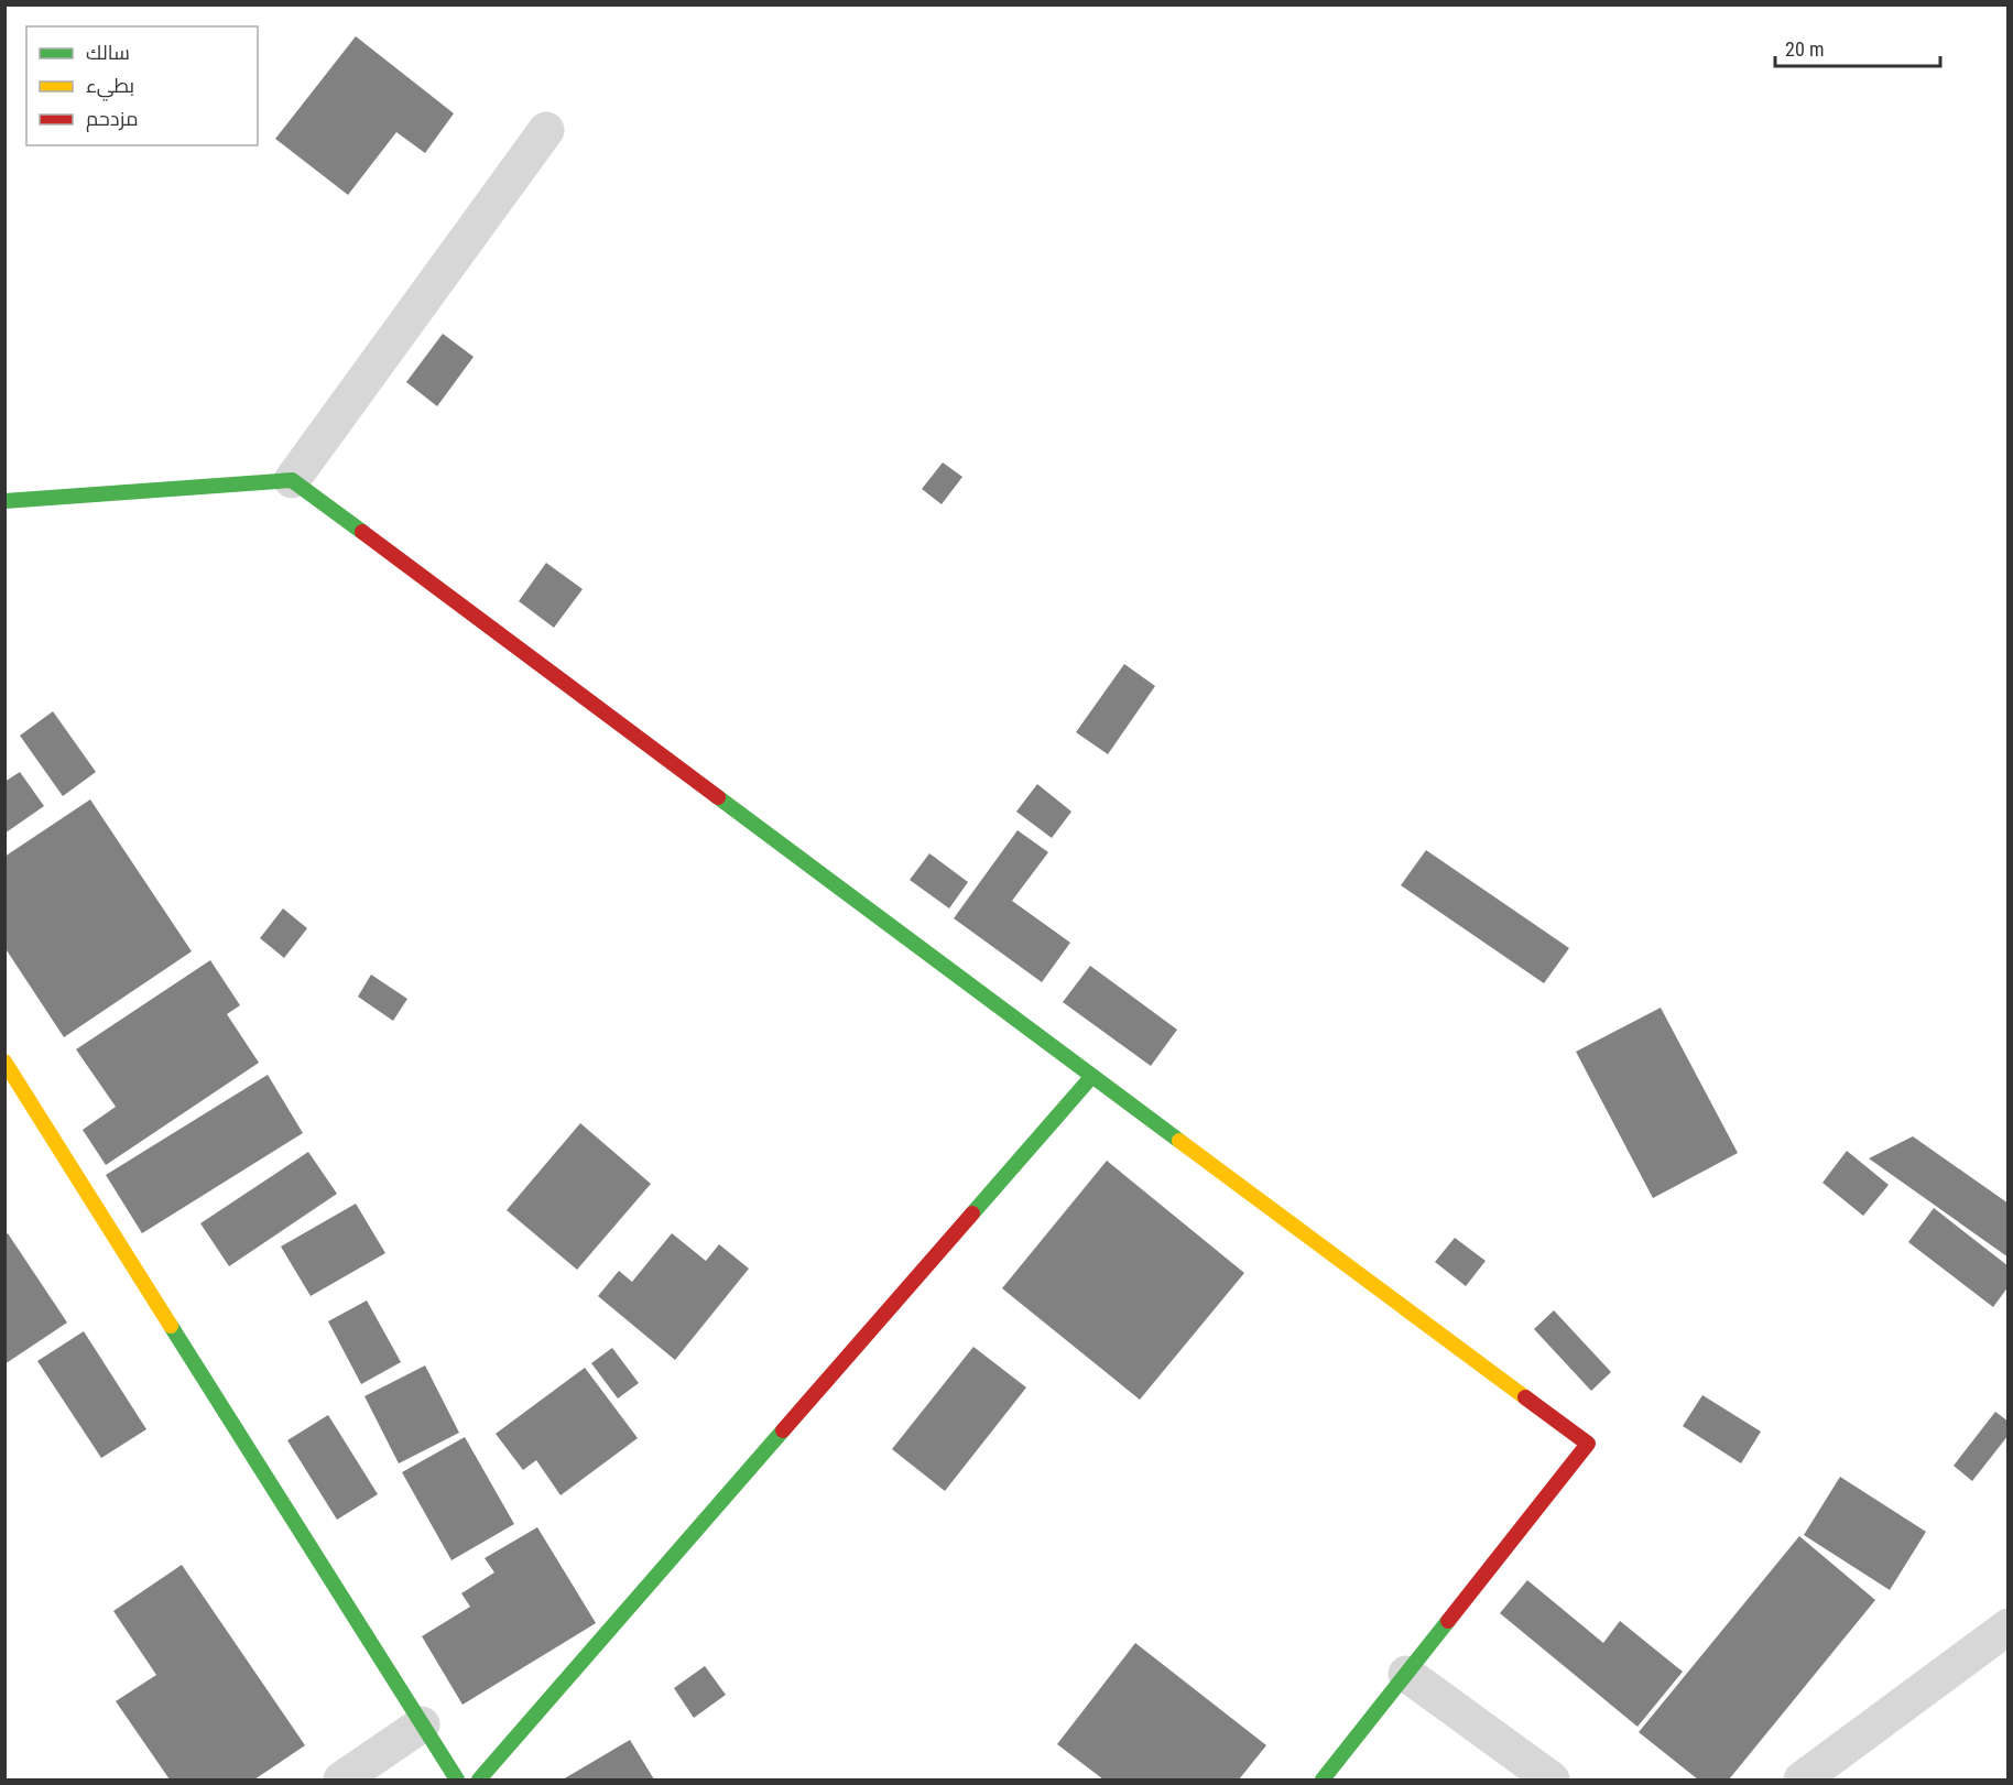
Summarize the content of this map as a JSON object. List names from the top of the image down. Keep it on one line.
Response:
{"legend":["سالك","بطيء","مزدحم"],"scale_bar":"20 m"}
